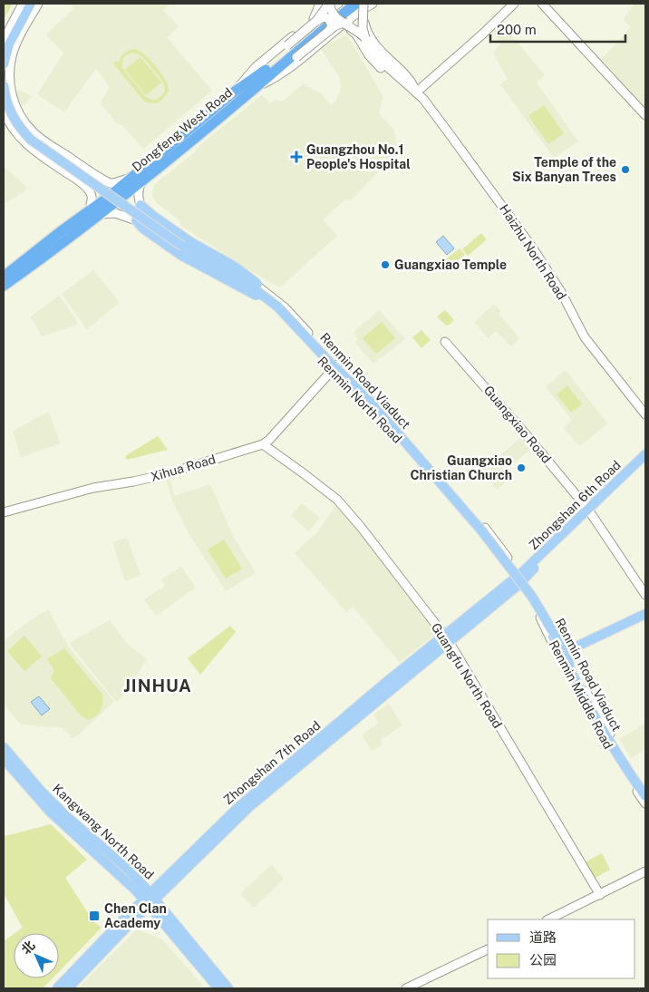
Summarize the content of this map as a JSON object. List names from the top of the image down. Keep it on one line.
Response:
{"streets":{"highway":["Dongfeng West Road"],"main road":["Renmin Road Viaduct","Zhongshan 6th Road","Zhongshan 7th Road","Kangwang North Road"],"street":["Haizhu North Road","Renmin North Road","Guangxiao Road","Xihua Road","Guangfu North Road","Renmin Middle Road"]},"crossings":[["Dongfeng West Road","Renmin North Road"],["Renmin North Road","Xihua Road"],["Renmin North Road","Zhongshan 6th Road"],["Renmin North Road","Renmin Middle Road"],["Renmin North Road","Zhongshan 7th Road"],["Guangxiao Road","Zhongshan 6th Road"],["Xihua Road","Guangfu North Road"],["Zhongshan 6th Road","Renmin Middle Road"],["Zhongshan 6th Road","Zhongshan 7th Road"],["Guangfu North Road","Zhongshan 7th Road"],["Renmin Middle Road","Zhongshan 7th Road"],["Zhongshan 7th Road","Kangwang North Road"]],"districts":["JINHUA"],"places":{"health":["Guangzhou No.1 People's Hospital"],"other":["Temple of the Six Banyan Trees","Guangxiao Temple","Guangxiao Christian Church"],"transit":["Chen Clan Academy"]},"legend":["道路","公园"],"scale_bar":"200 m","north":"top left"}
